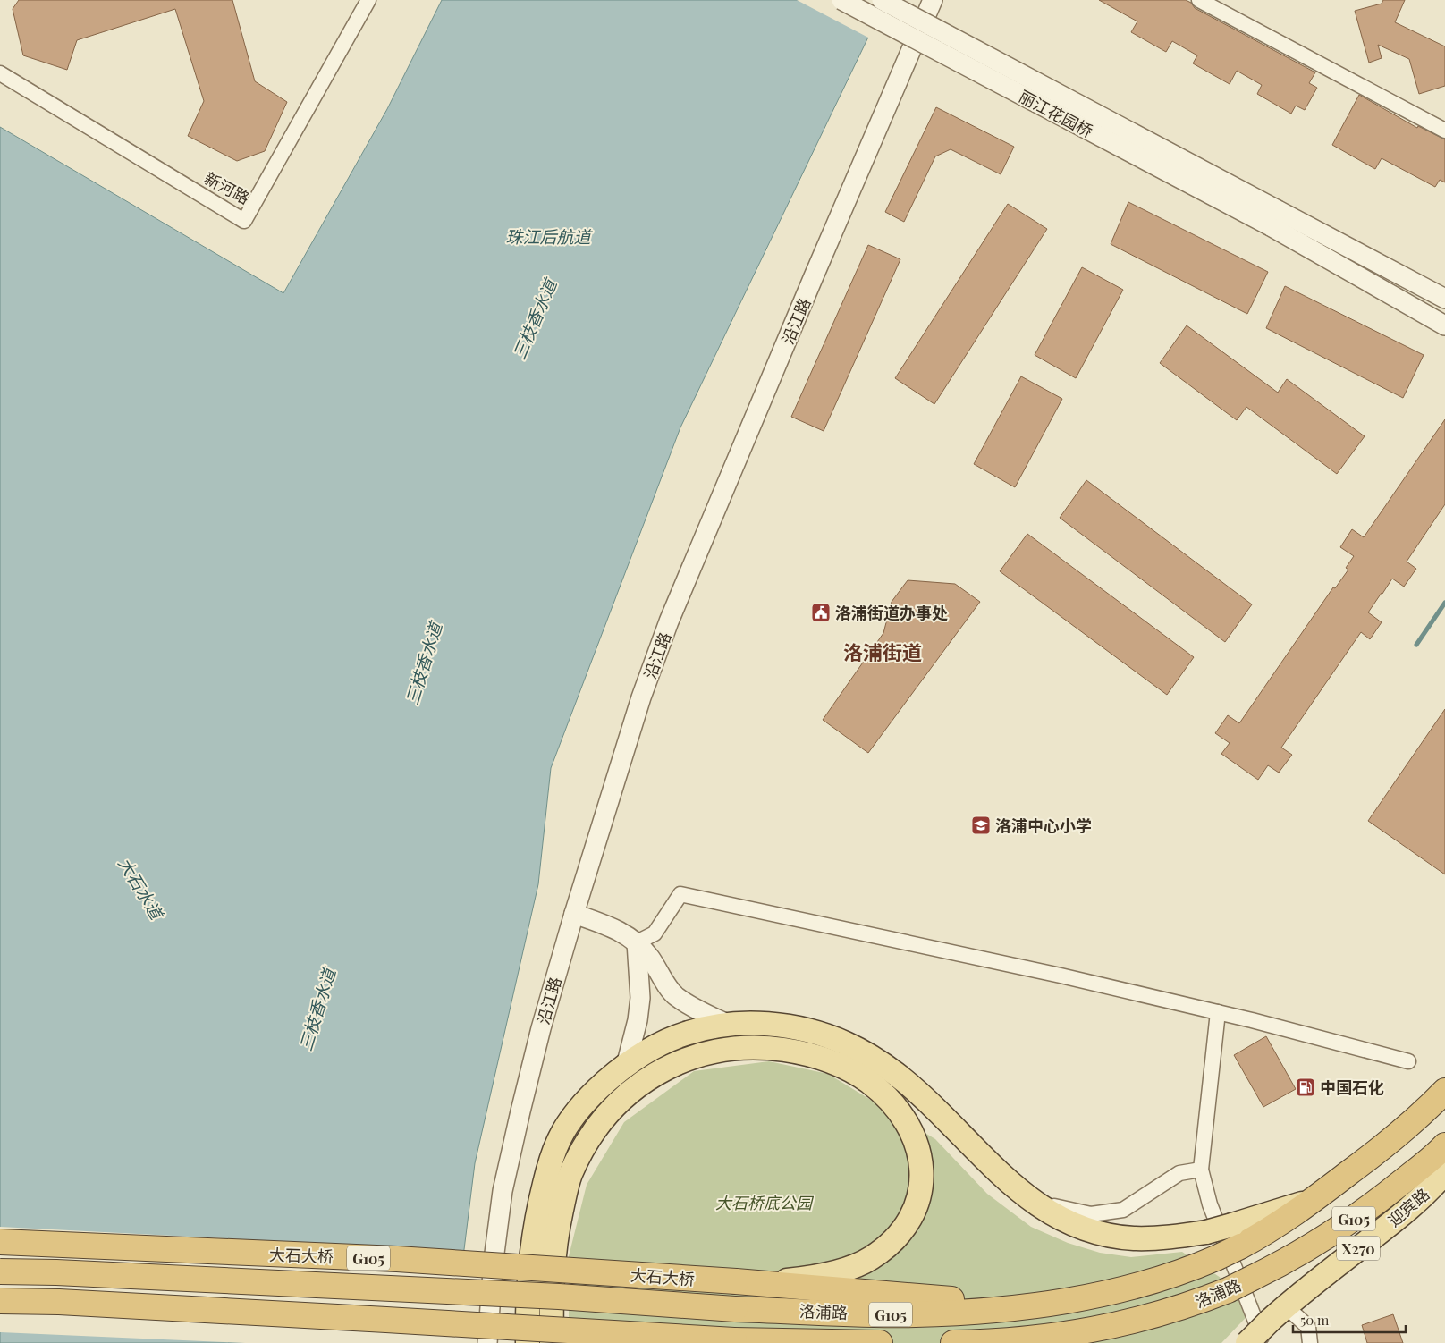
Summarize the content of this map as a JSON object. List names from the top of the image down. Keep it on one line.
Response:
{"streets":{"highway":["G105","大石大桥","洛浦路"],"main road":["迎宾路","X270"],"street":["丽江花园桥","新河路","沿江路"]},"crossings":[["G105","洛浦路"],["大石大桥","洛浦路"]],"districts":["洛浦街道"],"water":["珠江后航道","三枝香水道","大石水道"],"parks":["大石桥底公园"],"places":{"public building":["洛浦街道办事处"],"school or university":["洛浦中心小学"],"fuel station":["中国石化"]},"scale_bar":"50 m"}
